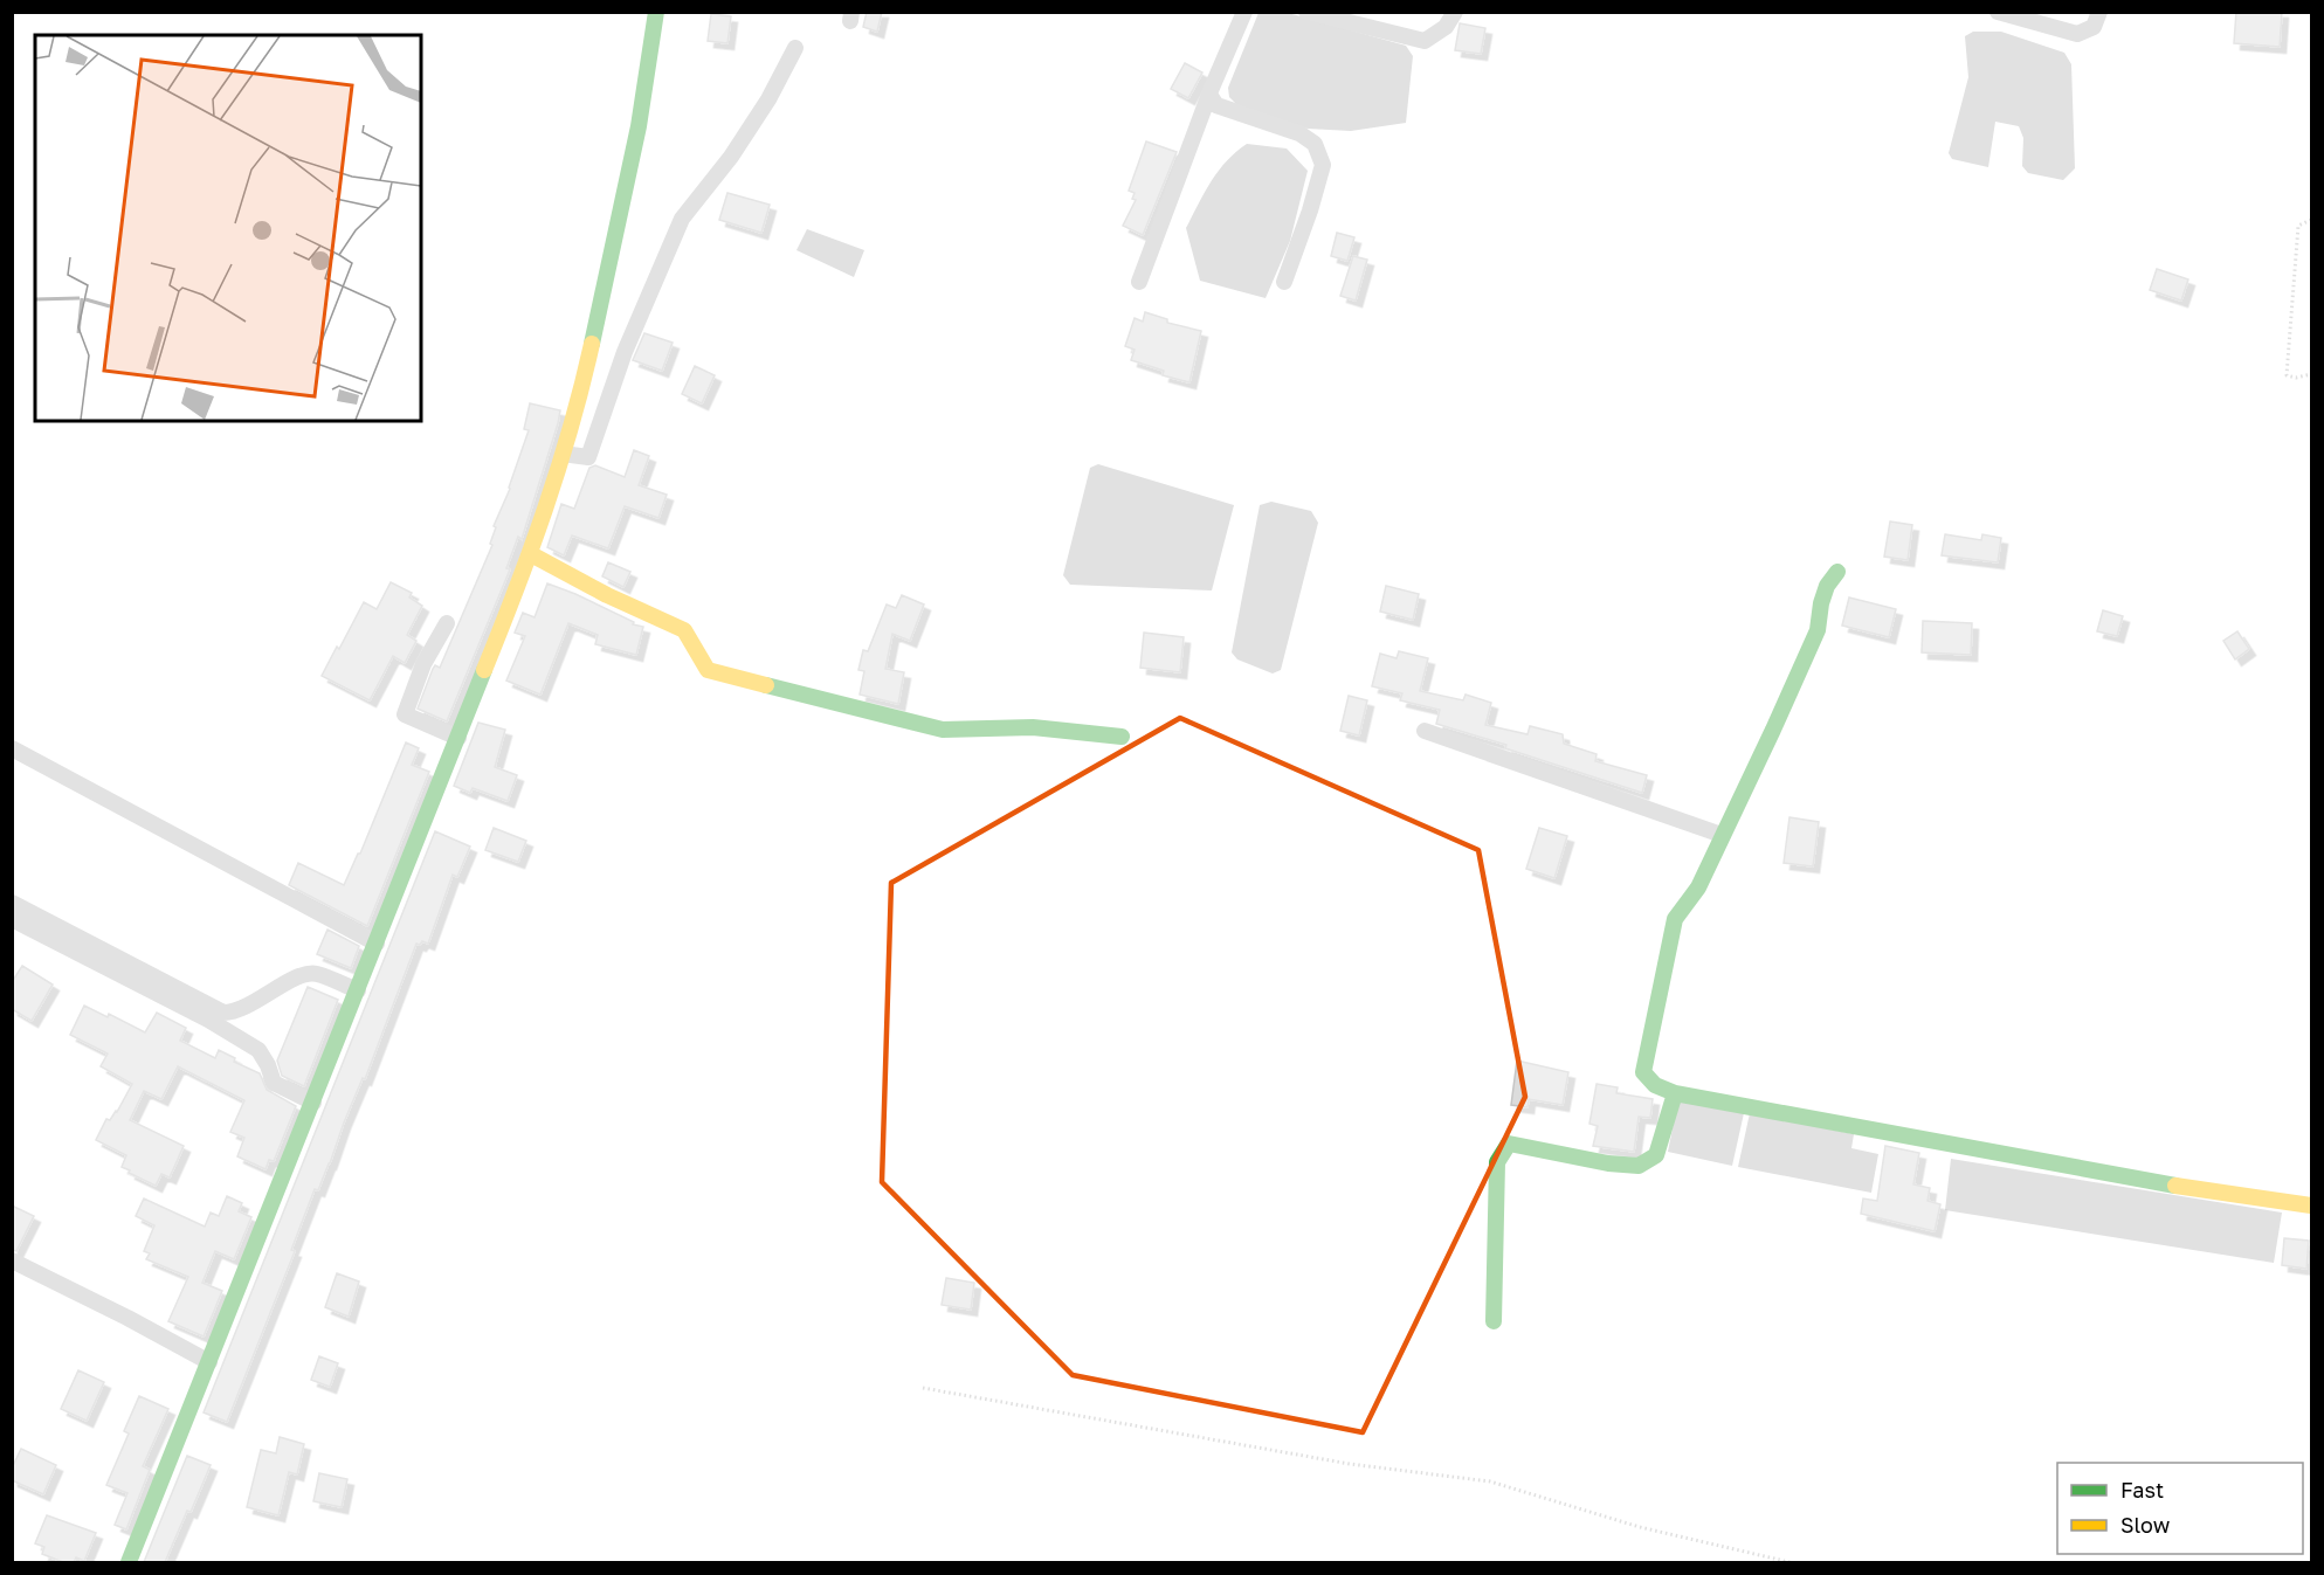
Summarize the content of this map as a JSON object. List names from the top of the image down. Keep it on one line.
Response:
{"legend":["Fast","Slow"]}
